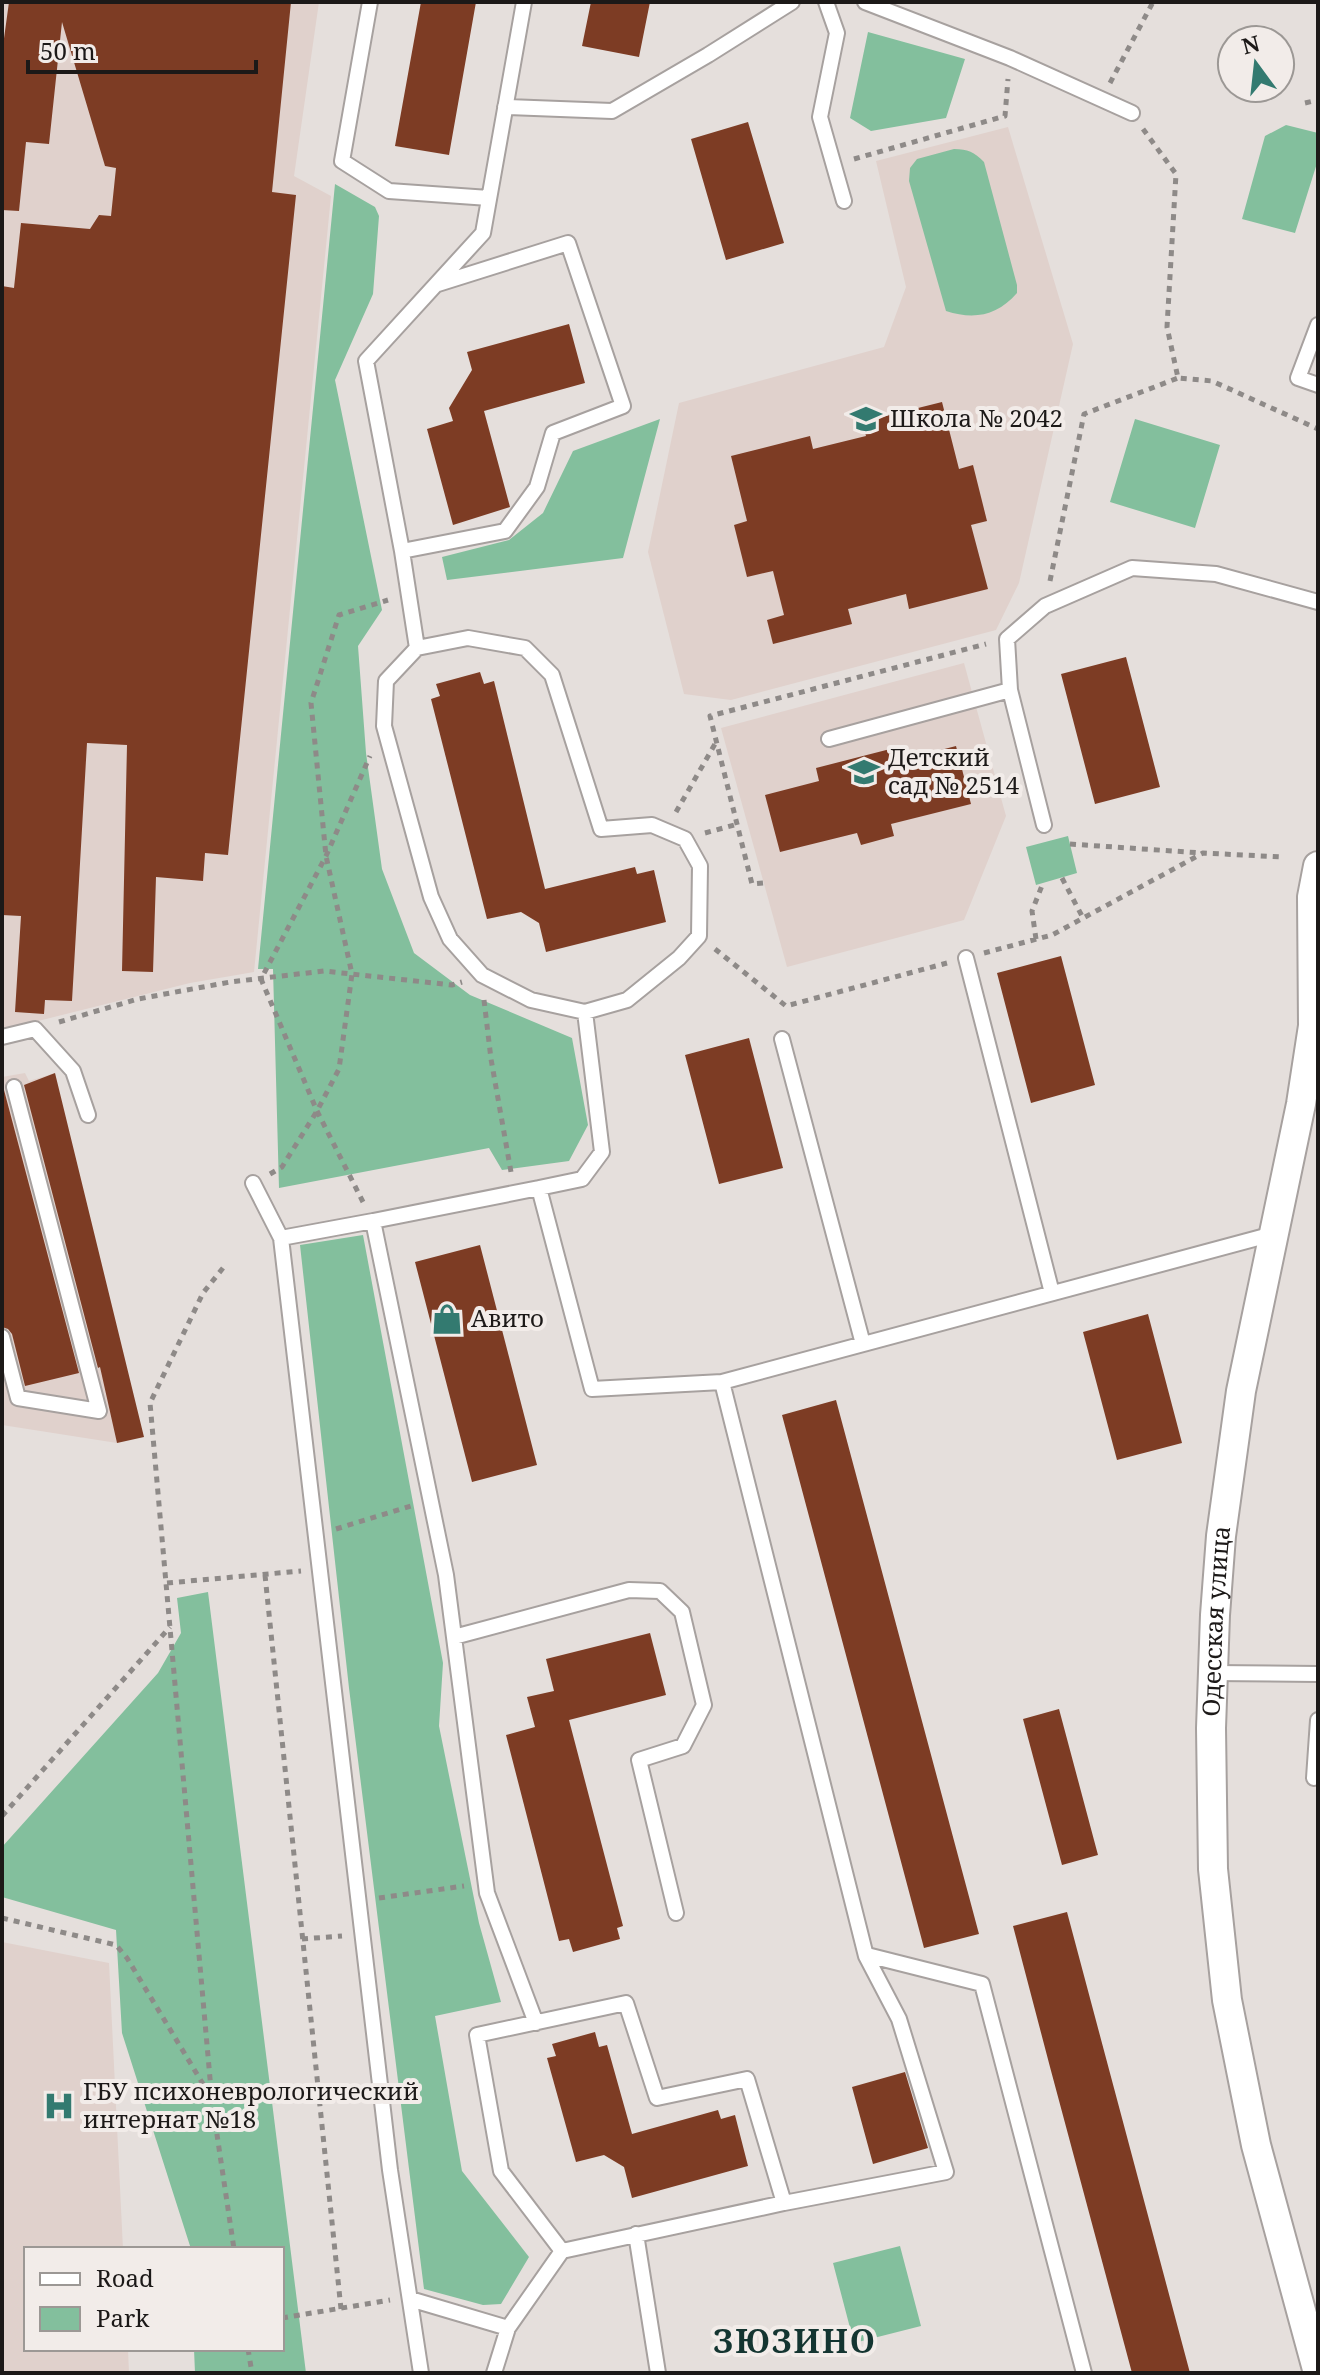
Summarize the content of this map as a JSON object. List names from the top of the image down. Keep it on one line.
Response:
{"streets":{"street":["Одесская улица"]},"districts":["ЗЮЗИНО"],"places":{"school or university":["Школа № 2042","Детский сад № 2514"],"shop":["Авито"],"hospital":["ГБУ психоневрологический интернат №18"]},"legend":["Road","Park"],"scale_bar":"50 m","north":"top"}
